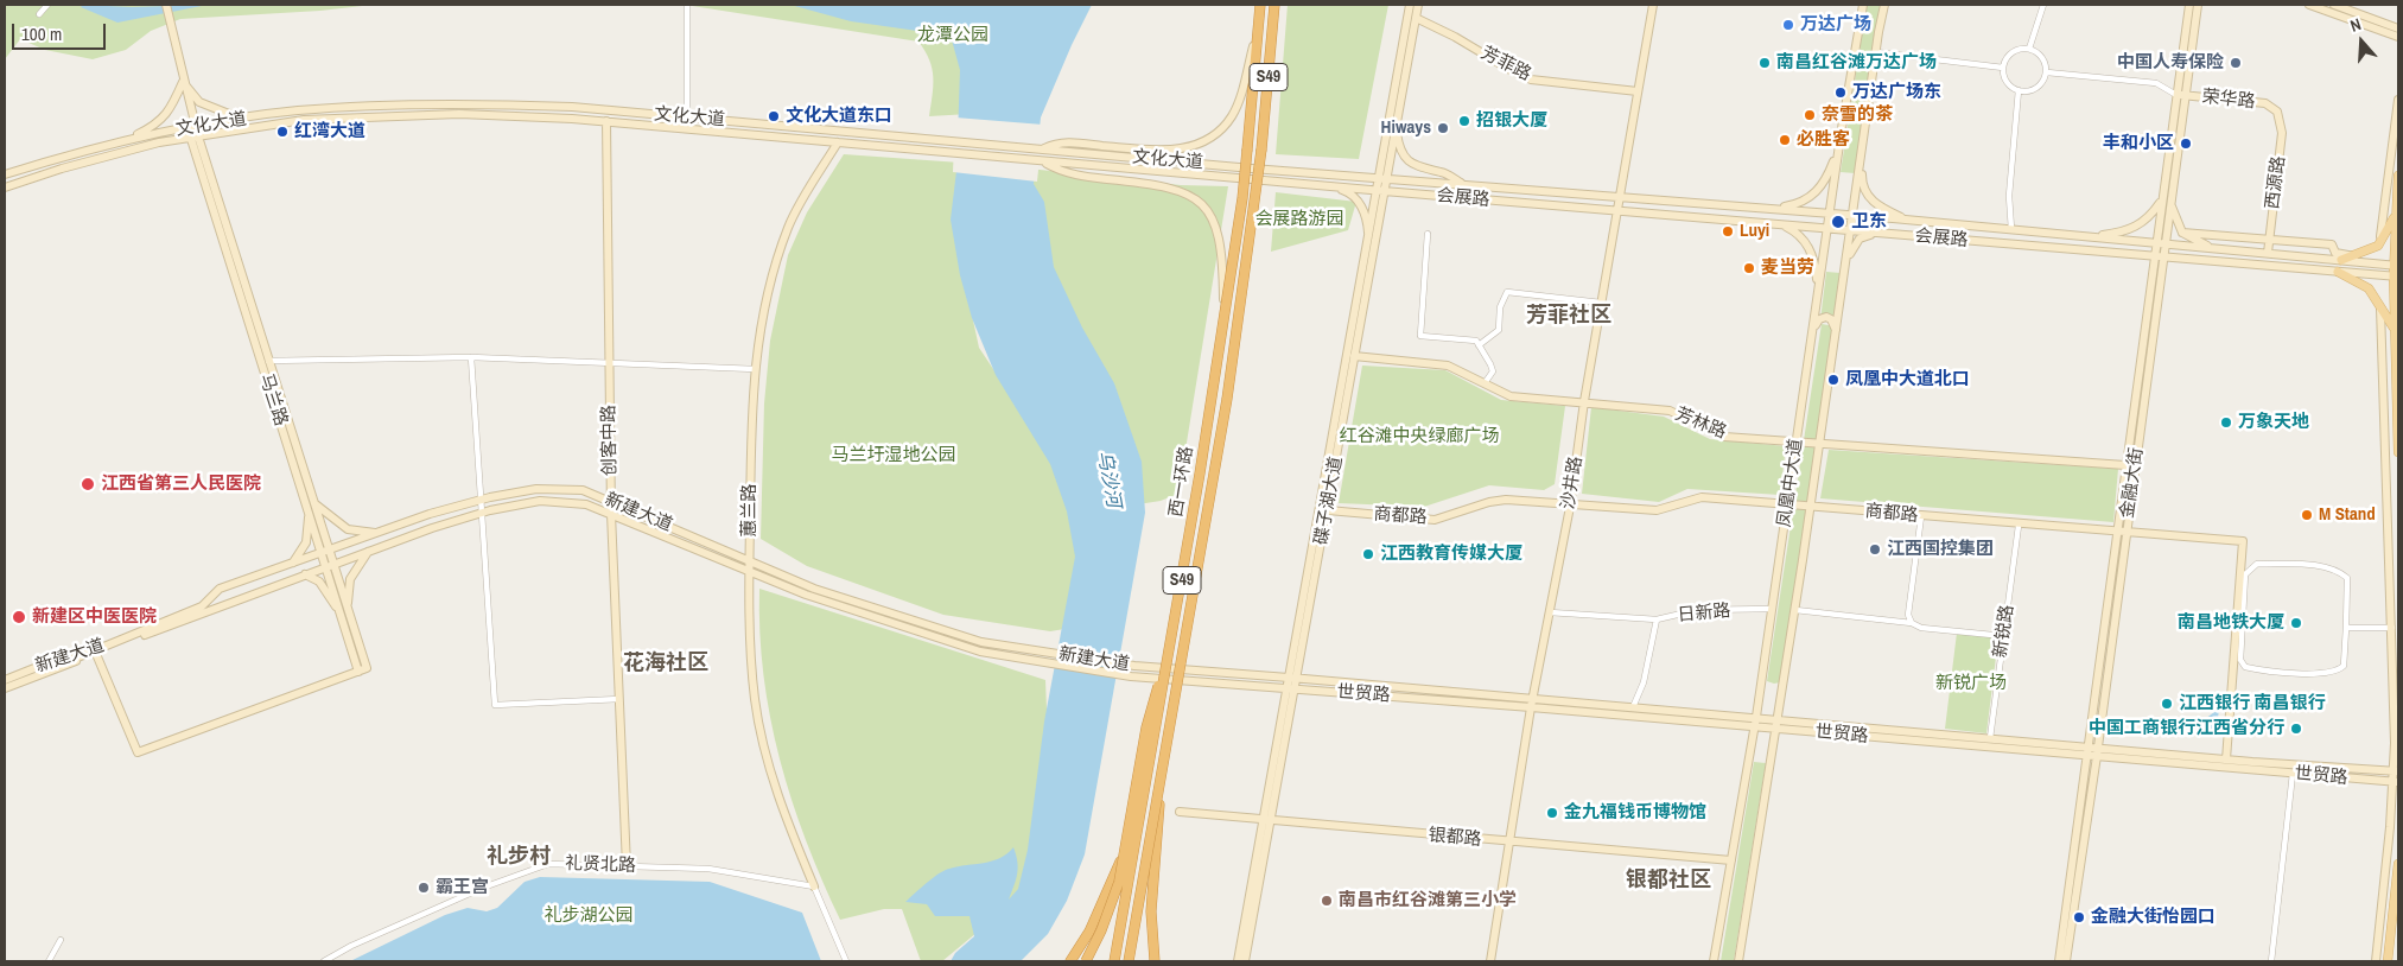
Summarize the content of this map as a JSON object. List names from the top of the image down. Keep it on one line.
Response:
{"streets":{"highway":["S49","西一环路"],"main road":["芳菲路","荣华路","文化大道","西源路","会展路","马兰路","芳林路","创客中路","沙井路","凤凰中大道","金融大街","碟子湖大道","蕙兰路","新建大道","商都路","世贸路","银都路"],"street":["日新路","新锐路","礼贤北路"]},"crossings":[["芳菲路","沙井路"],["芳菲路","碟子湖大道"],["荣华路","西源路"],["荣华路","会展路"],["荣华路","金融大街"],["文化大道","会展路"],["文化大道","马兰路"],["文化大道","创客中路"],["文化大道","碟子湖大道"],["文化大道","蕙兰路"],["西源路","会展路"],["会展路","沙井路"],["会展路","凤凰中大道"],["会展路","金融大街"],["会展路","碟子湖大道"],["马兰路","新建大道"],["芳林路","沙井路"],["芳林路","凤凰中大道"],["芳林路","金融大街"],["芳林路","碟子湖大道"],["创客中路","新建大道"],["创客中路","礼贤北路"],["沙井路","商都路"],["沙井路","世贸路"],["沙井路","银都路"],["凤凰中大道","商都路"],["凤凰中大道","日新路"],["凤凰中大道","世贸路"],["凤凰中大道","银都路"],["金融大街","商都路"],["金融大街","世贸路"],["碟子湖大道","新建大道"],["碟子湖大道","商都路"],["碟子湖大道","世贸路"],["碟子湖大道","银都路"],["蕙兰路","新建大道"],["蕙兰路","礼贤北路"],["新建大道","世贸路"],["商都路","新锐路"],["商都路","世贸路"],["日新路","世贸路"],["新锐路","世贸路"]],"districts":["芳菲社区","花海社区","礼步村","银都社区"],"water":["乌沙河"],"parks":["龙潭公园","会展路游园","红谷滩中央绿廊广场","马兰圩湿地公园","新锐广场","礼步湖公园"],"places":["万达广场","南昌红谷滩万达广场","中国人寿保险","万达广场东","奈雪的茶","文化大道东口","招银大厦","Hiways","红湾大道","必胜客","丰和小区","卫东","Luyi","麦当劳","凤凰中大道北口","万象天地","江西省第三人民医院","M Stand","江西国控集团","江西教育传媒大厦","新建区中医医院","南昌地铁大厦","江西银行 南昌银行","中国工商银行江西省分行","金九福钱币博物馆","霸王宫","南昌市红谷滩第三小学","金融大街怡园口"],"scale_bar":"100 m","north":"top"}
